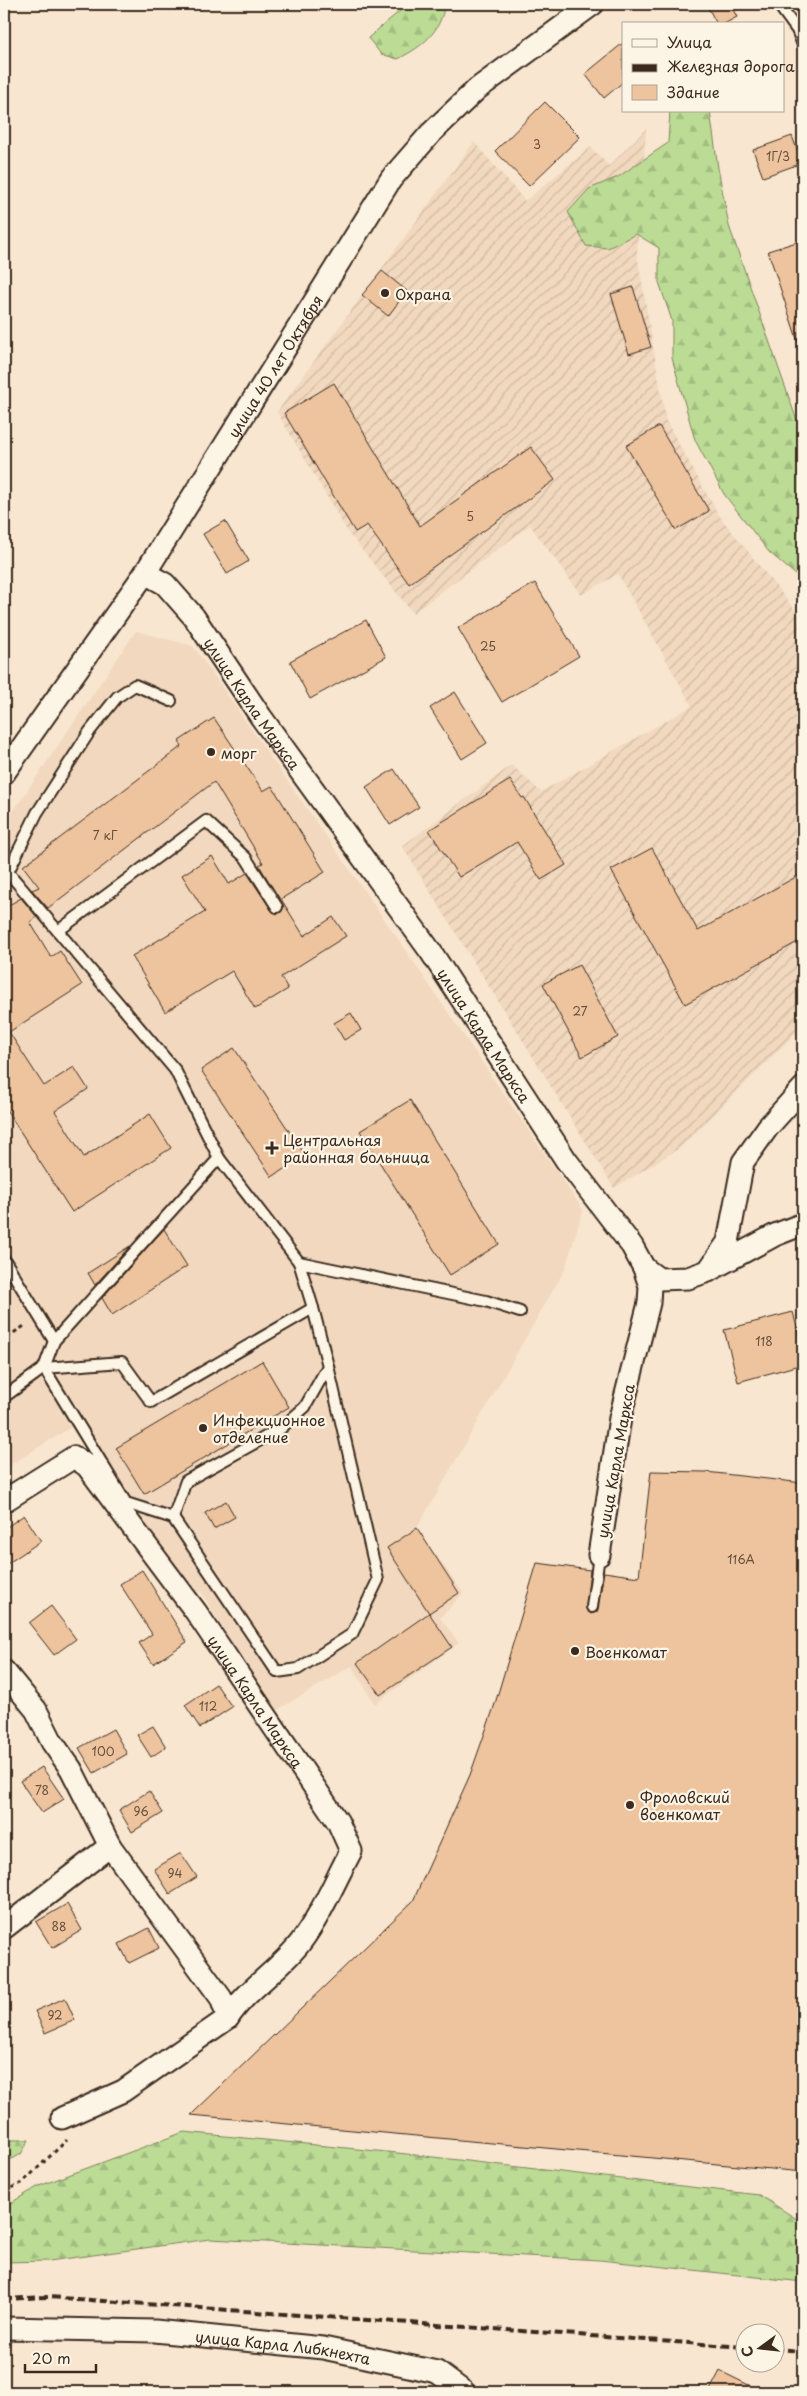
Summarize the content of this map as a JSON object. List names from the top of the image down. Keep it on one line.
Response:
{"streets":{"street":["улица 40 лет Октября","улица Карла Маркса","улица Карла Либкнехта"]},"crossings":[["улица 40 лет Октября","улица Карла Маркса"]],"places":{"other":["Охрана","морг","Инфекционное отделение","Военкомат","Фроловский военкомат"],"health":["Центральная районная больница"]},"house_numbers":["3","1Г/3","5","25","7 кГ","27","118","116А","112","100","78","96","94","88","92"],"legend":["Улица","Железная дорога","Здание"],"scale_bar":"20 m","north":"left"}
